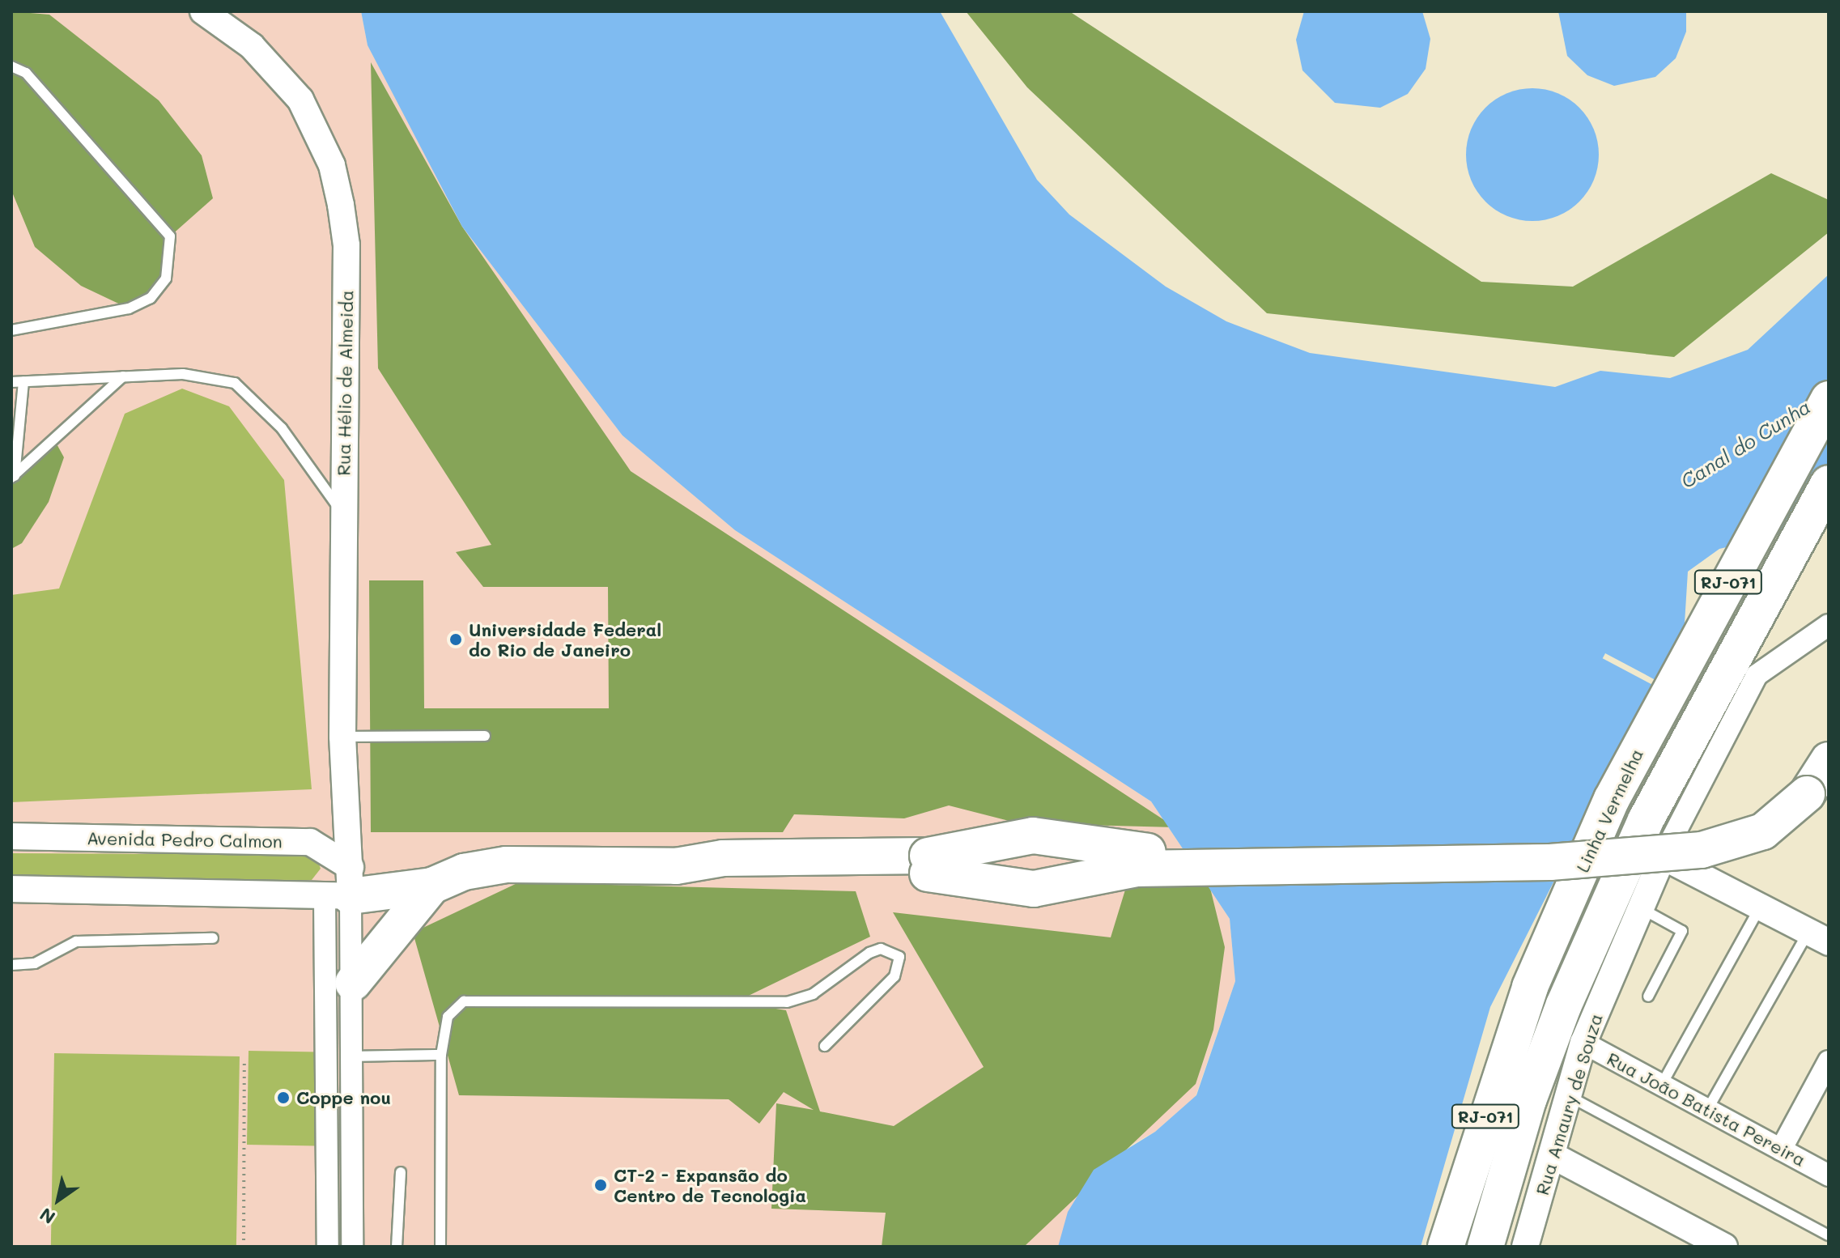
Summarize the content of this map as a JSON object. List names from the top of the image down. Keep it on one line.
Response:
{"streets":{"highway":["RJ-071","Linha Vermelha"],"street":["Rua Hélio de Almeida","Avenida Pedro Calmon","Rua Amaury de Souza","Rua João Batista Pereira"]},"crossings":[["Rua Amaury de Souza","Rua João Batista Pereira"]],"water":["Canal do Cunha"],"places":["Universidade Federal do Rio de Janeiro","Coppe nou","CT-2 - Expansão do Centro de Tecnologia"],"north":"bottom left"}
